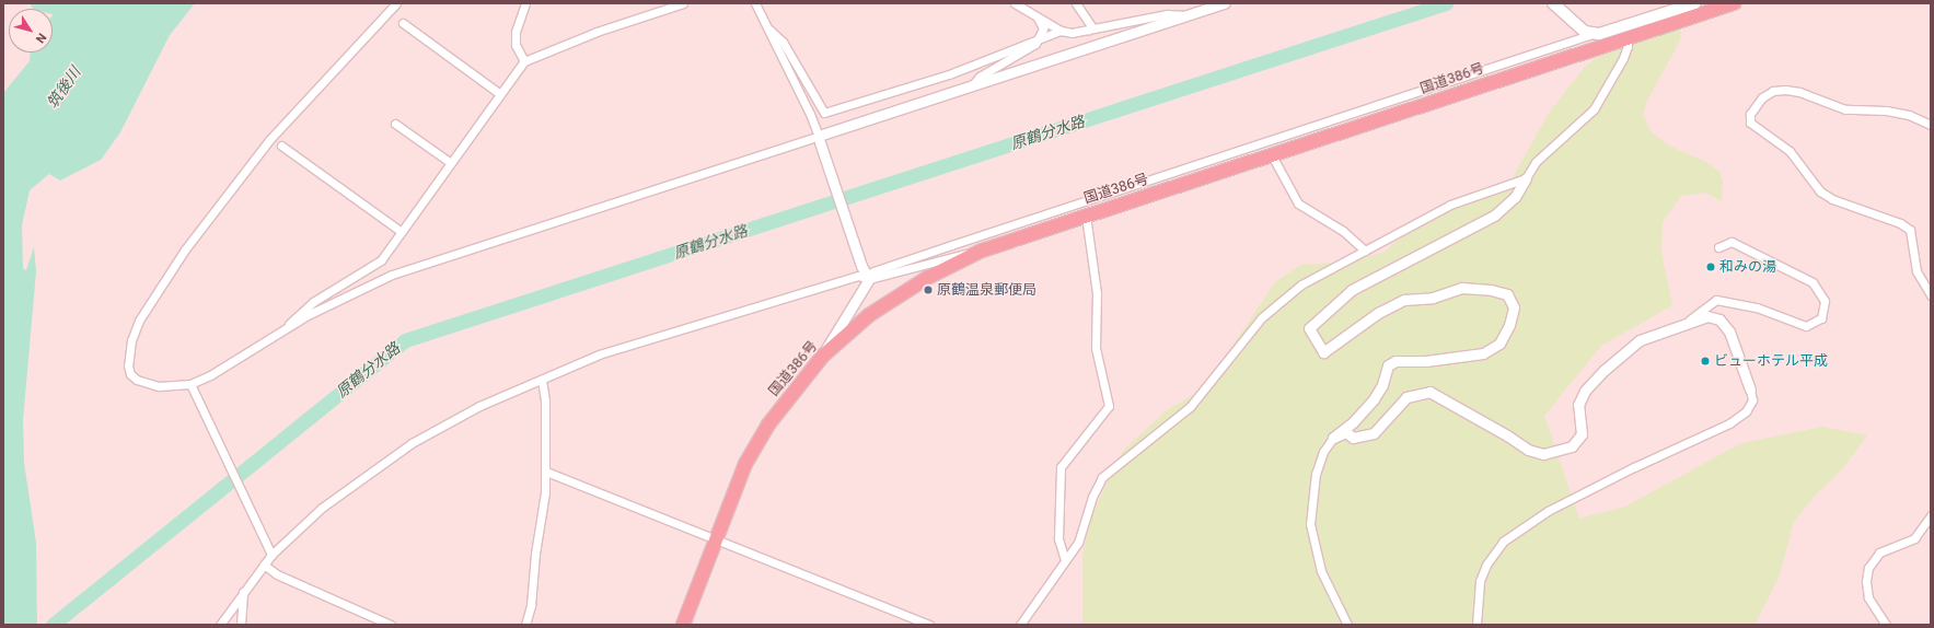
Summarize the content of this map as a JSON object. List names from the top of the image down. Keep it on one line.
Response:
{"streets":{"highway":["国道386号"]},"water":["筑後川","原鶴分水路"],"places":["和みの湯","原鶴温泉郵便局","ビューホテル平成"],"north":"bottom right"}
